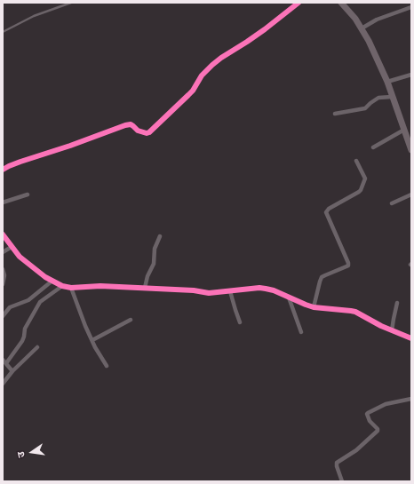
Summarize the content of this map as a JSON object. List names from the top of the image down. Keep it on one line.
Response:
{"north":"left"}
